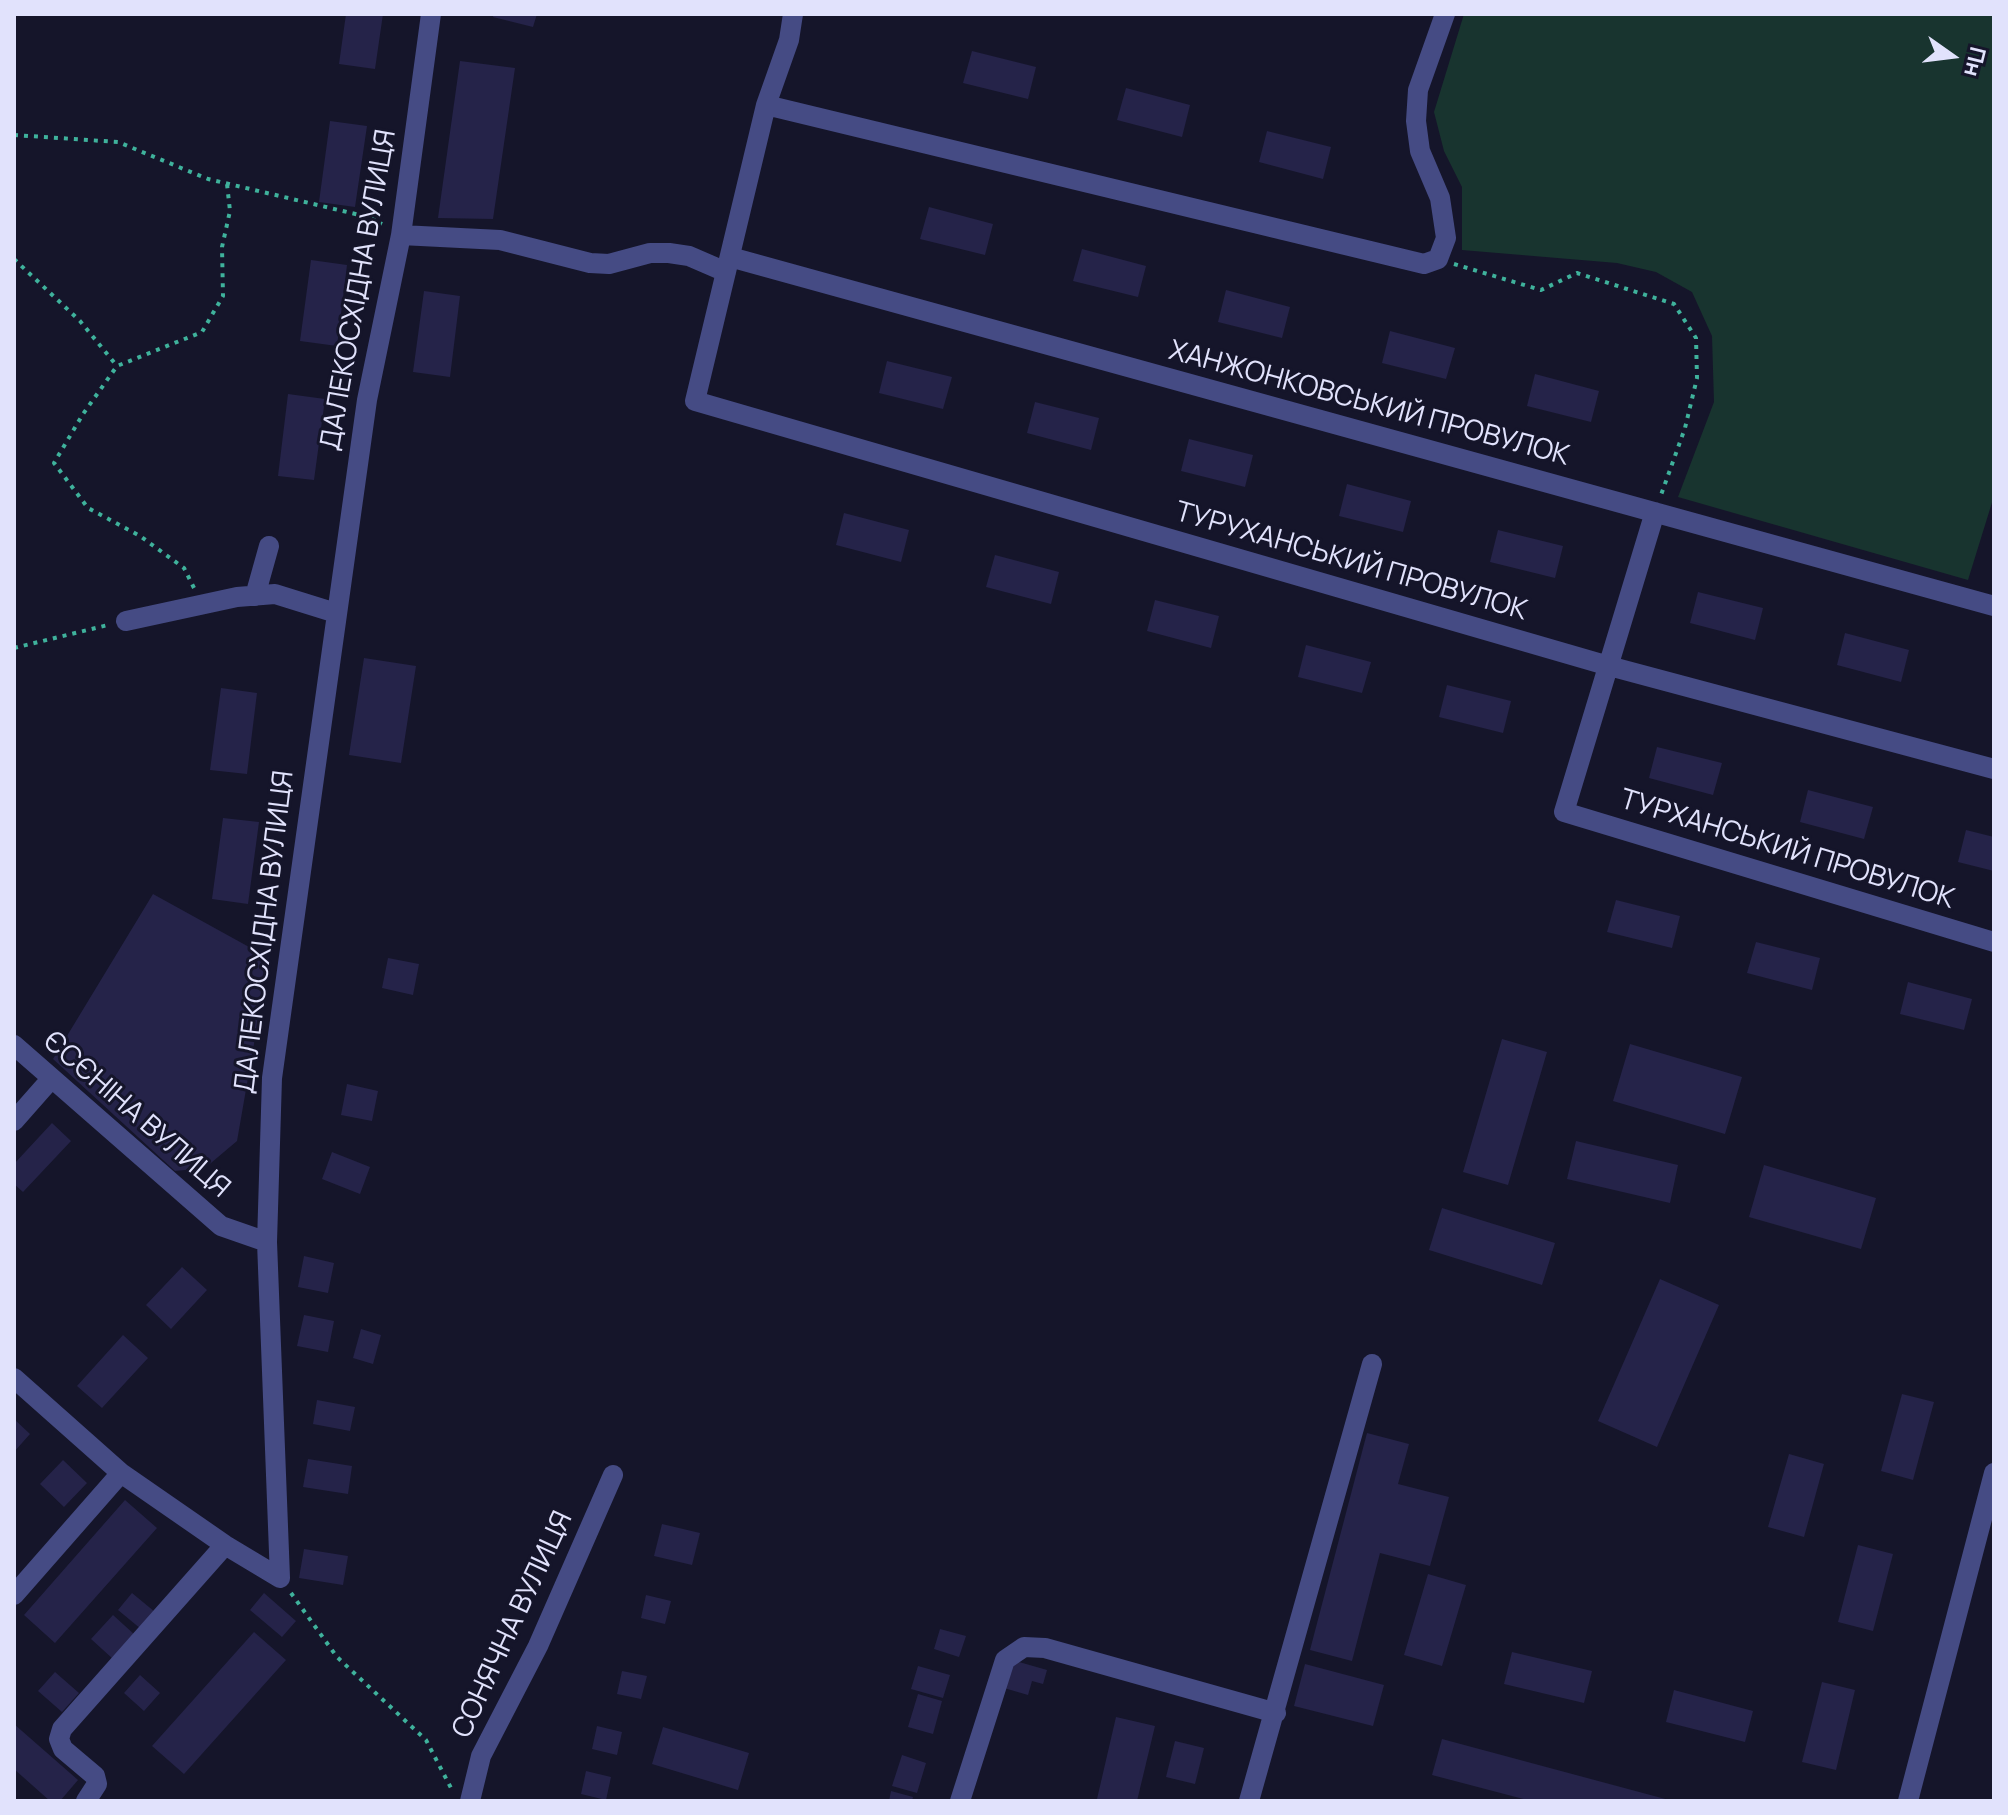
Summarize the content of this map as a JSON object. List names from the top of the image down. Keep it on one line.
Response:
{"streets":{"street":["ДАЛЕКОСХІДНА ВУЛИЦЯ","ХАНЖОНКОВСЬКИЙ ПРОВУЛОК","ТУРУХАНСЬКИЙ ПРОВУЛОК","ТУРХАНСЬКИЙ ПРОВУЛОК","ЄСЄНІНА ВУЛИЦЯ","СОНЯЧНА ВУЛИЦЯ"]},"crossings":[["ДАЛЕКОСХІДНА ВУЛИЦЯ","ХАНЖОНКОВСЬКИЙ ПРОВУЛОК"],["ДАЛЕКОСХІДНА ВУЛИЦЯ","ЄСЄНІНА ВУЛИЦЯ"],["ХАНЖОНКОВСЬКИЙ ПРОВУЛОК","ТУРУХАНСЬКИЙ ПРОВУЛОК"],["ТУРУХАНСЬКИЙ ПРОВУЛОК","ТУРХАНСЬКИЙ ПРОВУЛОК"]],"north":"right"}
